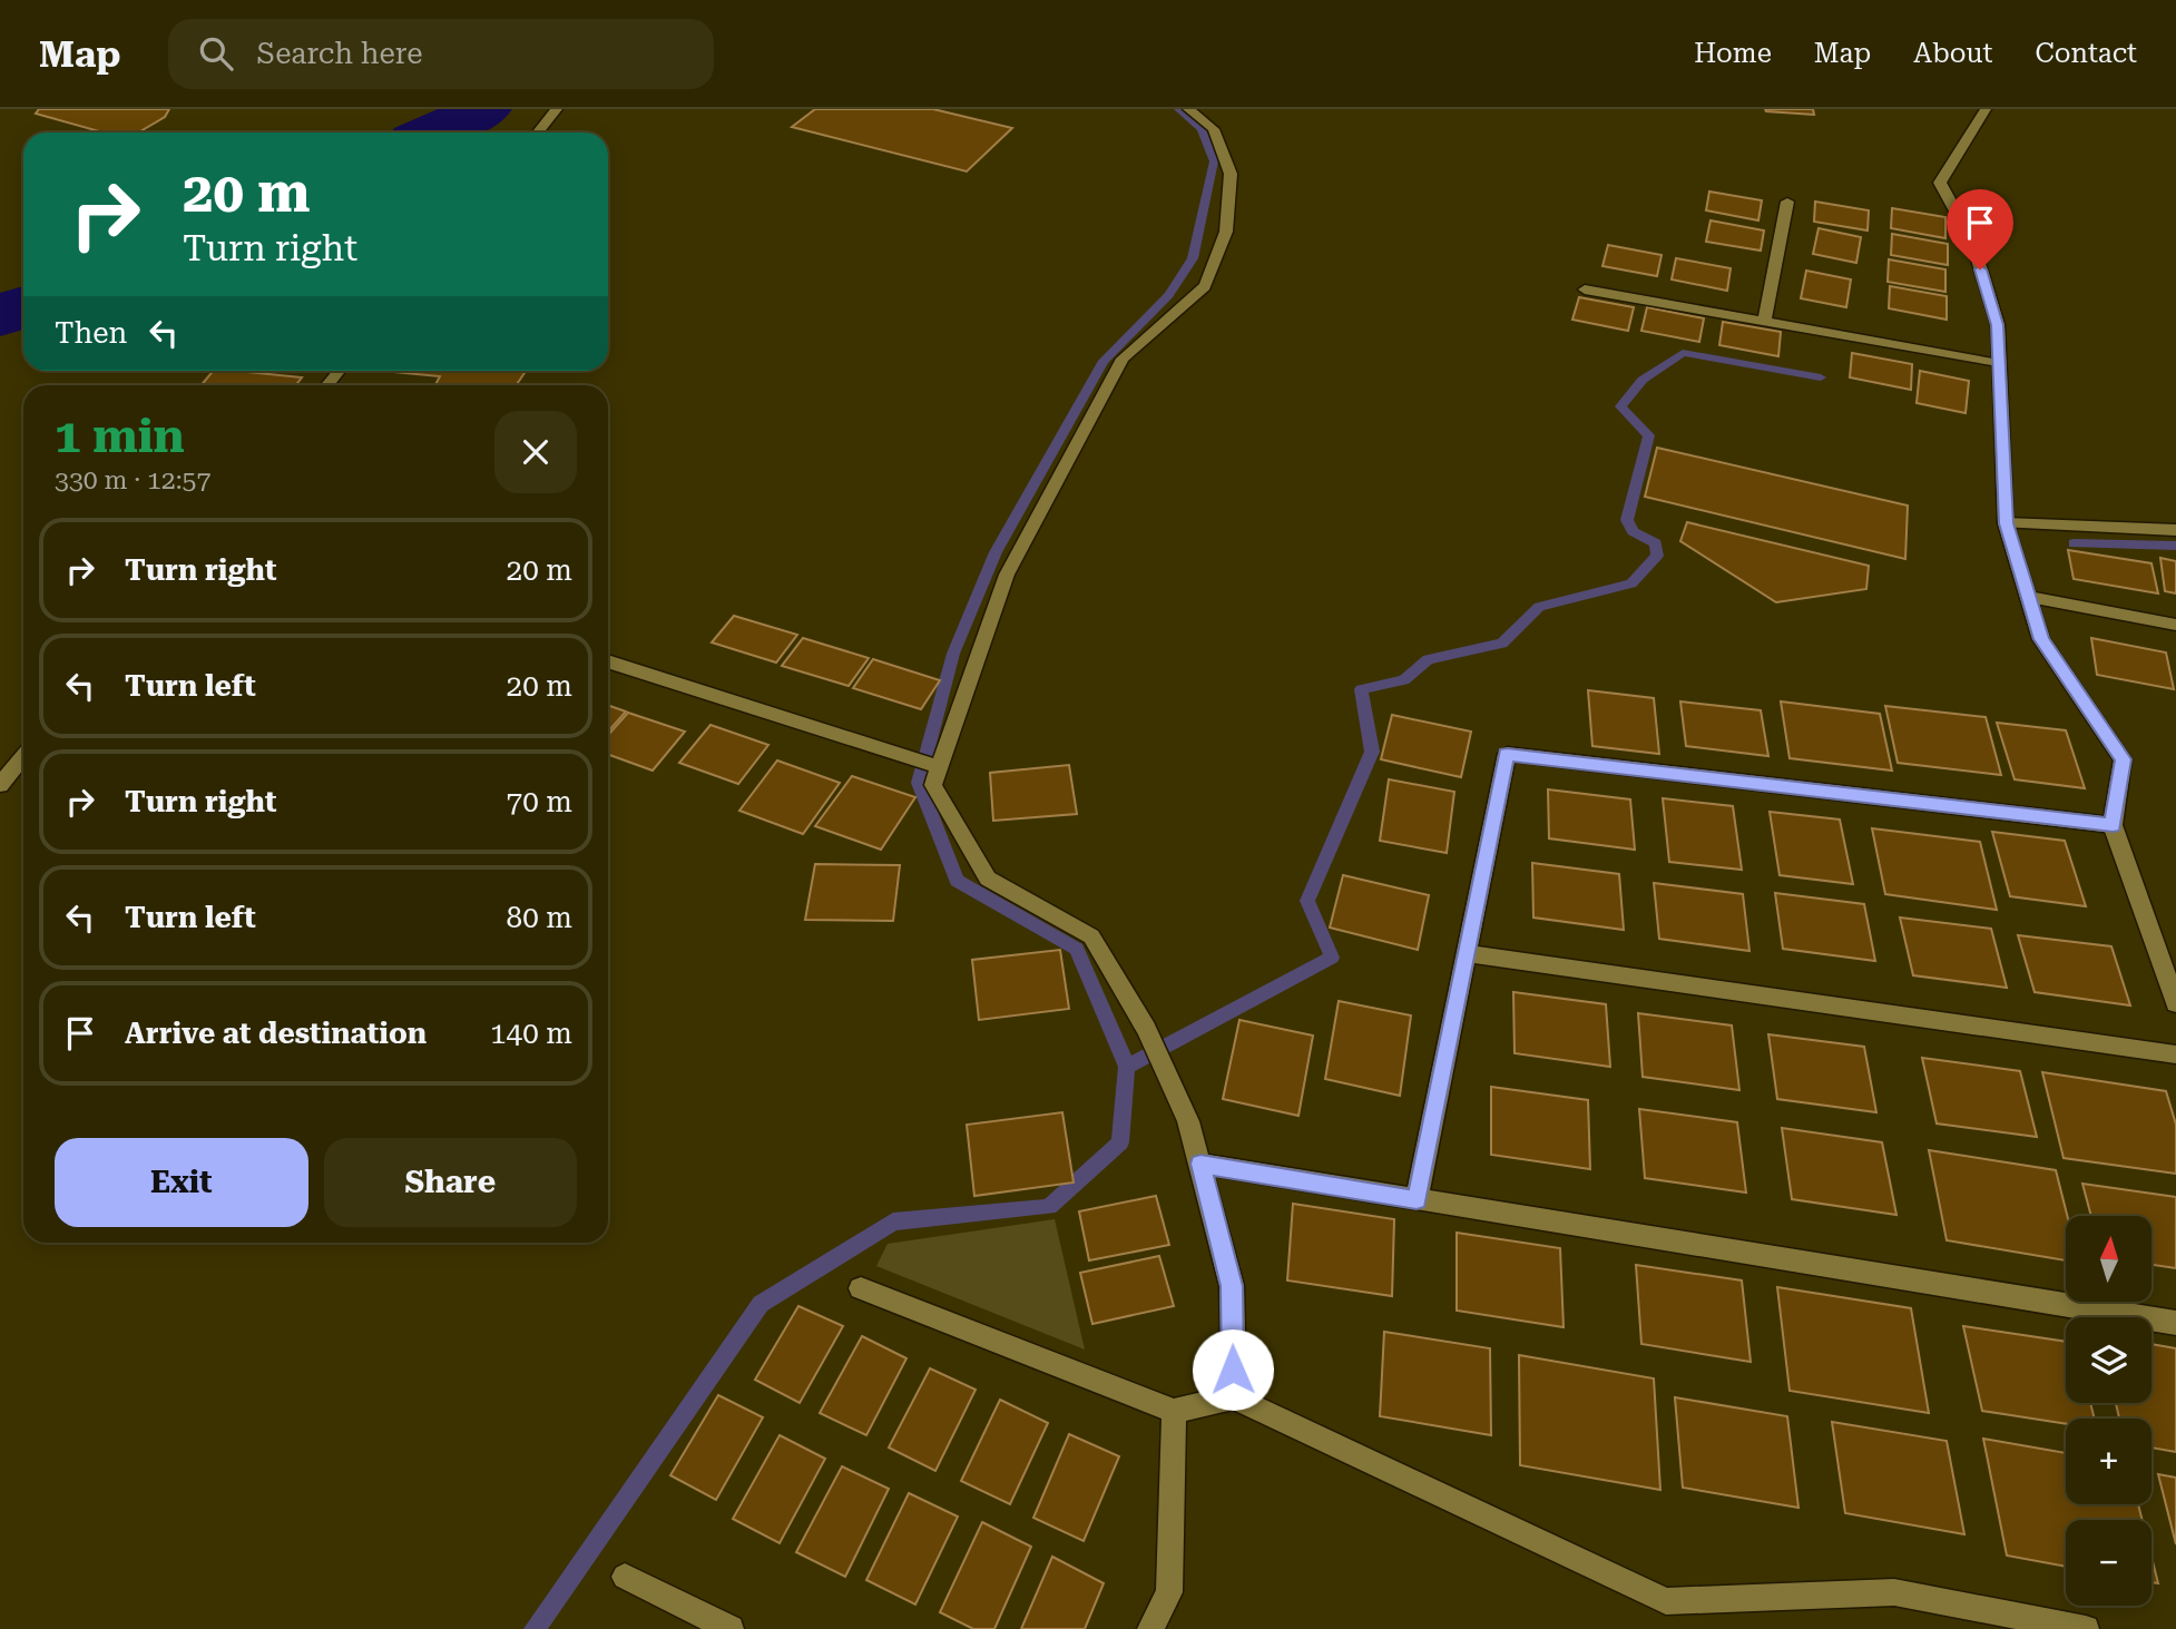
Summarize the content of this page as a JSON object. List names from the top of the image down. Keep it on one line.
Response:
{"north":"top","page":{"header":"Map","search":"Search here","nav":["Home","Map","About","Contact"],"turn":["20 m","Turn right"],"then":"Then","heading":["1 min","330 m · 12:57"],"list":[{"name":"Turn right","value":"20 m"},{"name":"Turn left","value":"20 m"},{"name":"Turn right","value":"70 m"},{"name":"Turn left","value":"80 m"},{"name":"Arrive at destination","value":"140 m"}],"buttons":["Exit","Share"],"map_buttons":["+","−"]}}
